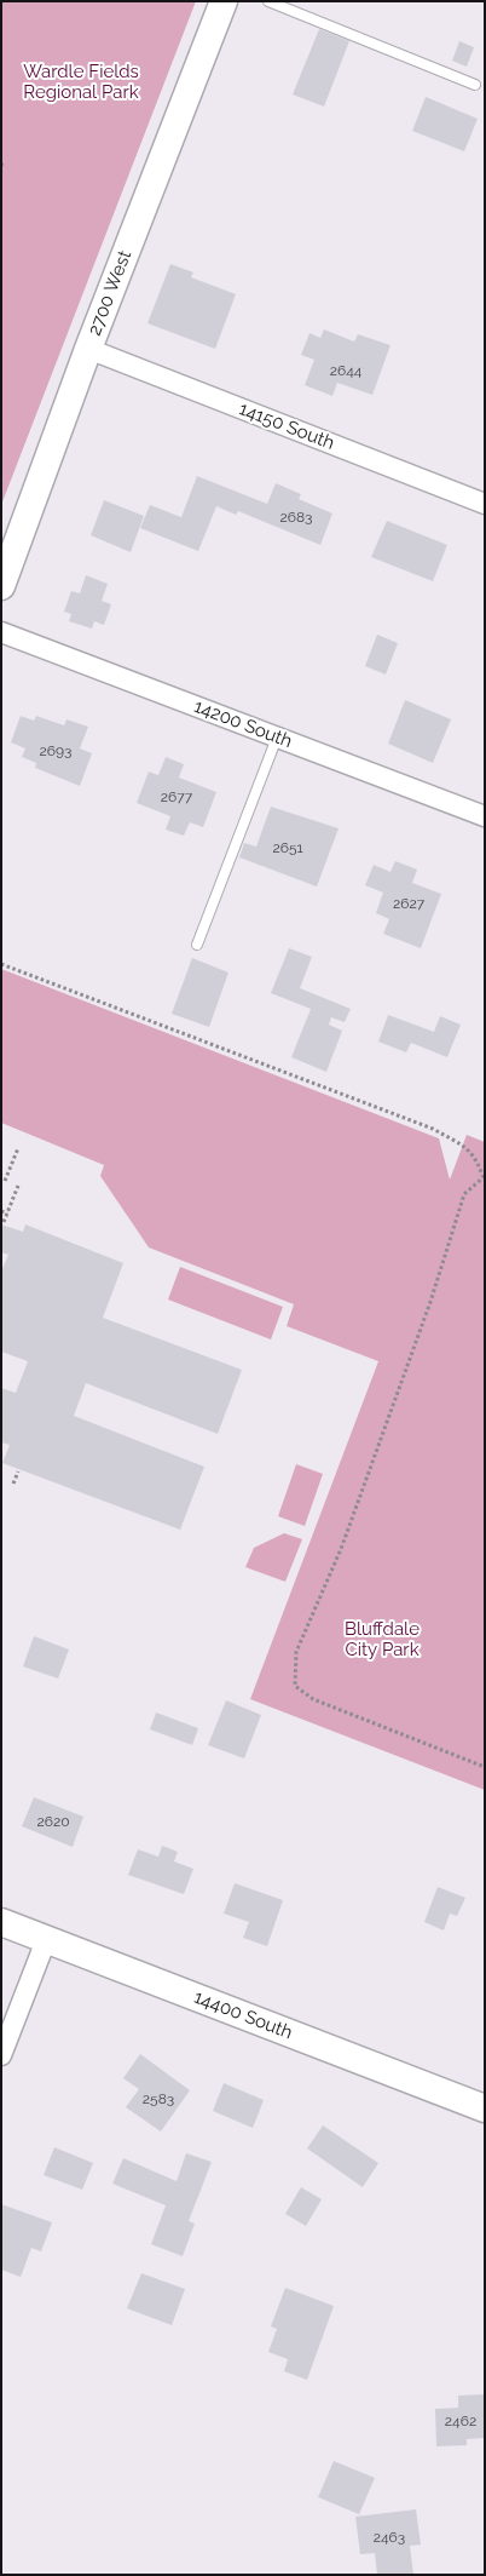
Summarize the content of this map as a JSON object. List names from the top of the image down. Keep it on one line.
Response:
{"streets":{"main road":["2700 West","14400 South"],"street":["14150 South","14200 South"]},"crossings":[["2700 West","14150 South"]],"parks":["Wardle Fields Regional Park","Bluffdale City Park"],"house_numbers":["2644","2683","2693","2677","2651","2627","2620","2583","2462","2463"]}
